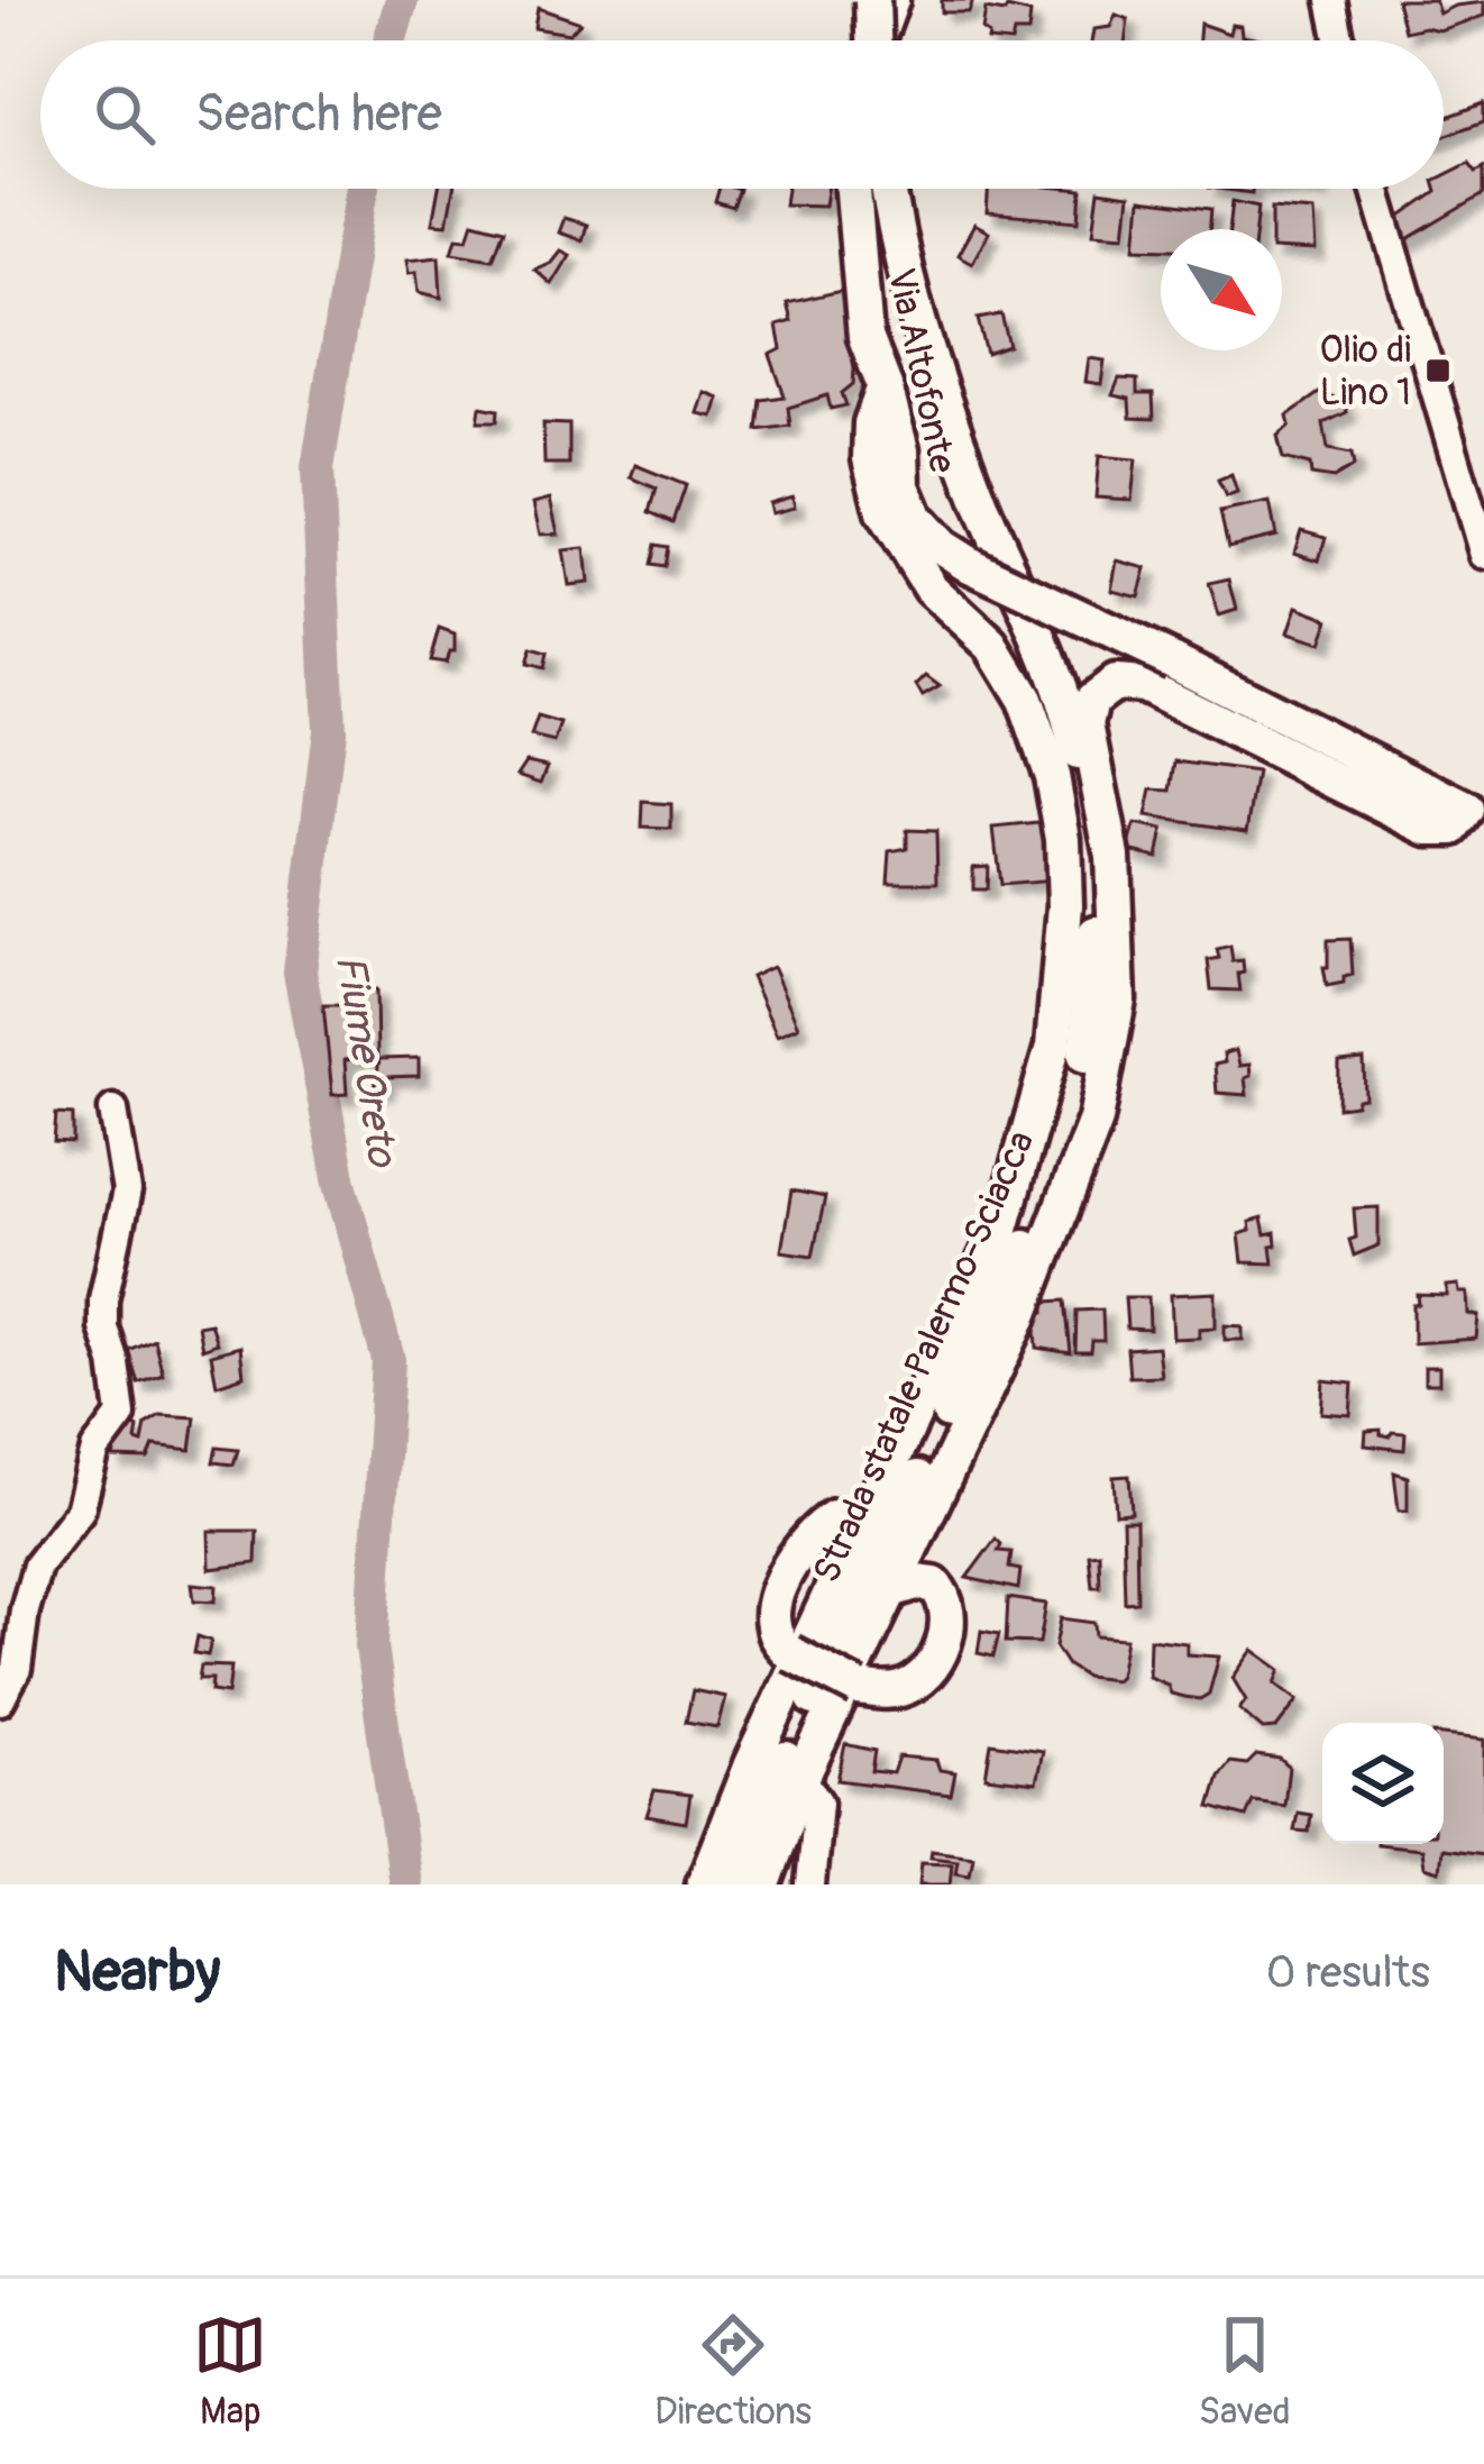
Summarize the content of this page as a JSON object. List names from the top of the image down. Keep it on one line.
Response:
{"streets":{"main road":["Via Altofonte","Strada statale Palermo-Sciacca"]},"water":["Fiume Oreto"],"places":{"transit":["Olio di Lino 1"]},"north":"bottom right","page":{"search":"Search here","heading":["Nearby","0 results"],"nav":["Map","Directions","Saved"]}}
